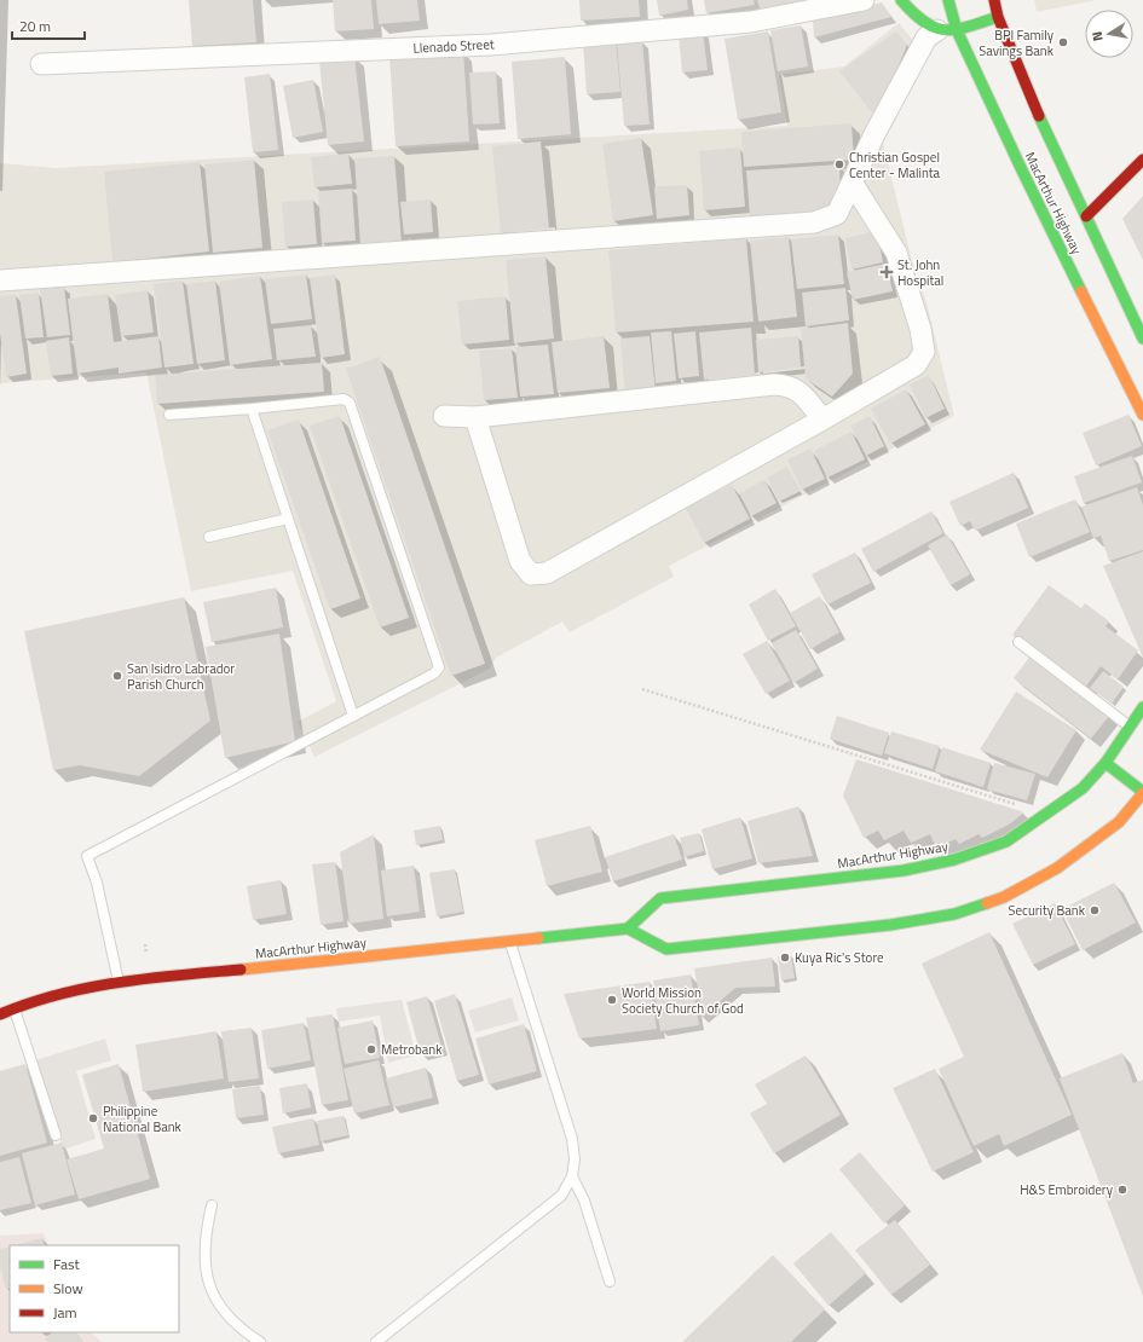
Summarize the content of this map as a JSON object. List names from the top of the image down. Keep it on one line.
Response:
{"streets":{"main road":["MacArthur Highway"],"street":["Llenado Street"]},"places":{"other":["BPI Family Savings Bank","Christian Gospel Center - Malinta","San Isidro Labrador Parish Church","Security Bank","Kuya Ric's Store","World Mission Society Church of God","Metrobank","Philippine National Bank","H&S Embroidery"],"health":["St. John Hospital"]},"legend":["Fast","Slow","Jam"],"scale_bar":"20 m","north":"left"}
